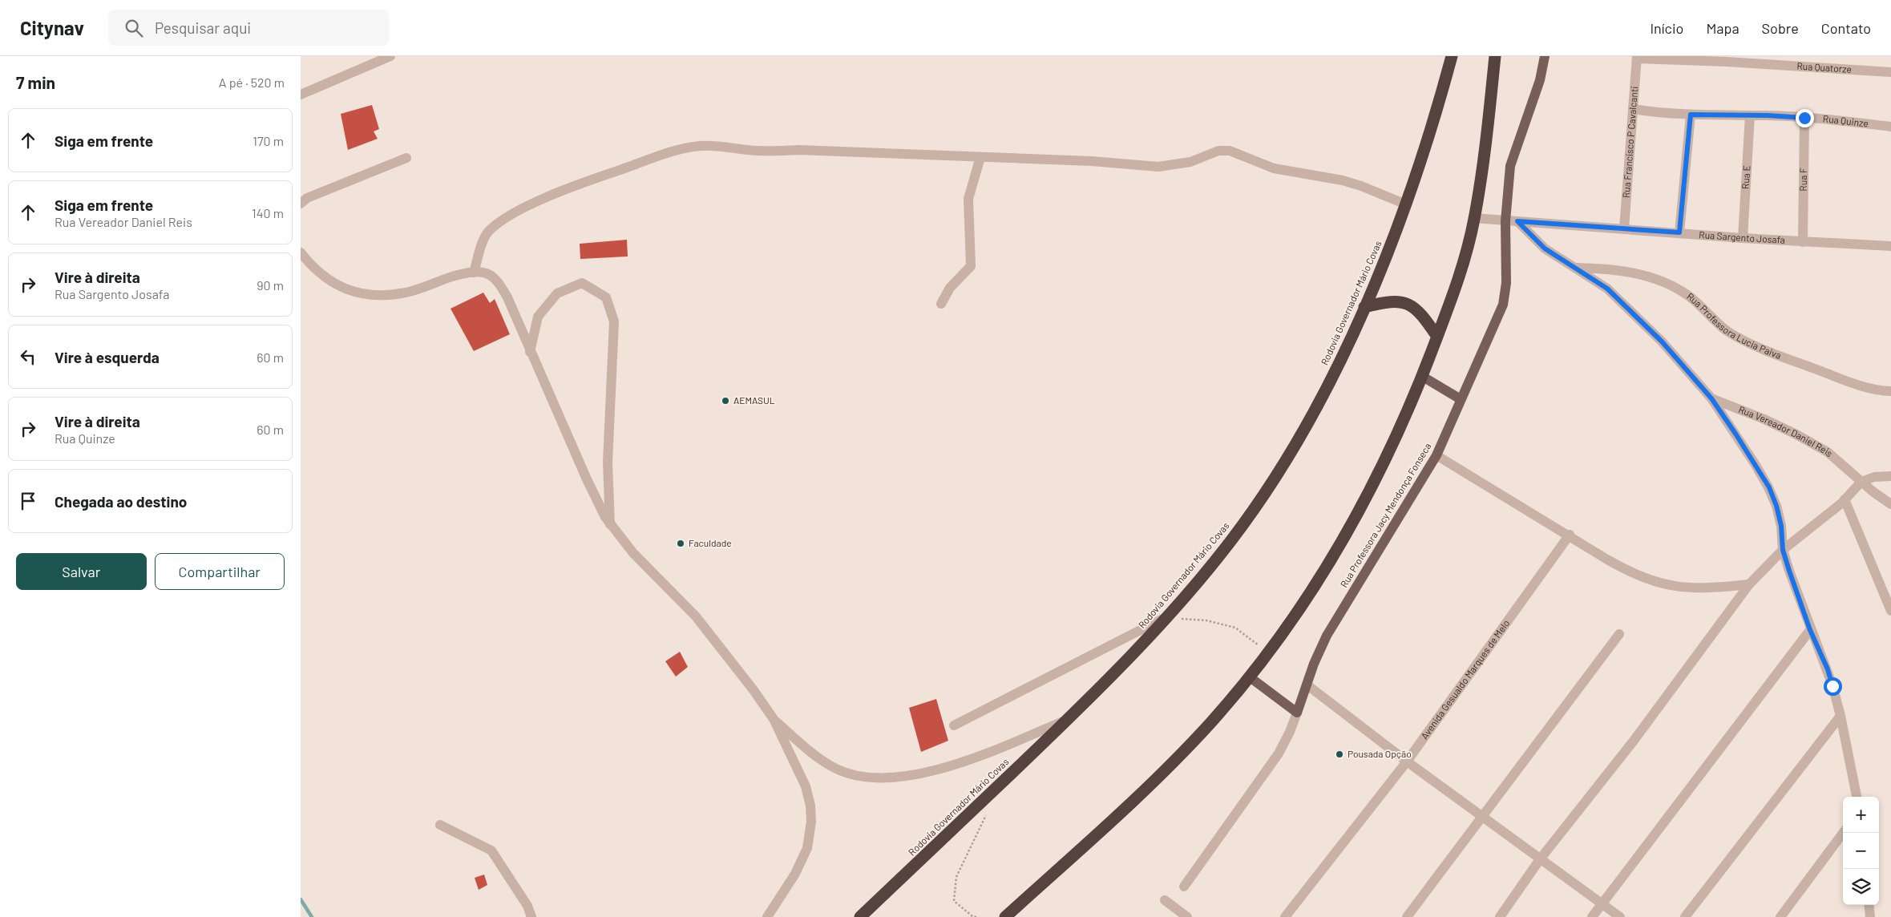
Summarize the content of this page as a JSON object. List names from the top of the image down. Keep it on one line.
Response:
{"streets":{"highway":["Rodovia Governador Mário Covas"],"main road":["Rua Professora Jacy Mendonça Fonseca"],"street":["Rua Quatorze","Rua Quinze","Rua Francisco P Cavalcanti","Rua E","Rua F","Rua Sargento Josafa","Rua Professora Lucia Paiva","Rua Vereador Daniel Reis","Avenida Gesualdo Marques de Melo"]},"crossings":[["Rua Quatorze","Rua Francisco P Cavalcanti"],["Rua Quinze","Rua Francisco P Cavalcanti"],["Rua Quinze","Rua E"],["Rua Quinze","Rua F"],["Rua Francisco P Cavalcanti","Rua Sargento Josafa"],["Rua E","Rua Sargento Josafa"],["Rua F","Rua Sargento Josafa"],["Rua Sargento Josafa","Rua Vereador Daniel Reis"],["Rua Sargento Josafa","Rua Professora Jacy Mendonça Fonseca"],["Rua Professora Lucia Paiva","Rua Vereador Daniel Reis"]],"places":["AEMASUL","Faculdade","Pousada Opção"],"page":{"header":"Citynav","search":"Pesquisar aqui","nav":["Início","Mapa","Sobre","Contato"],"heading":["7 min","A pé · 520 m"],"list":[["Siga em frente","170 m"],["Siga em frente","Rua Vereador Daniel Reis","140 m"],["Vire à direita","Rua Sargento Josafa","90 m"],["Vire à esquerda","60 m"],["Vire à direita","Rua Quinze","60 m"],"Chegada ao destino"],"buttons":["Salvar","Compartilhar"],"map_buttons":["+","−"]}}
